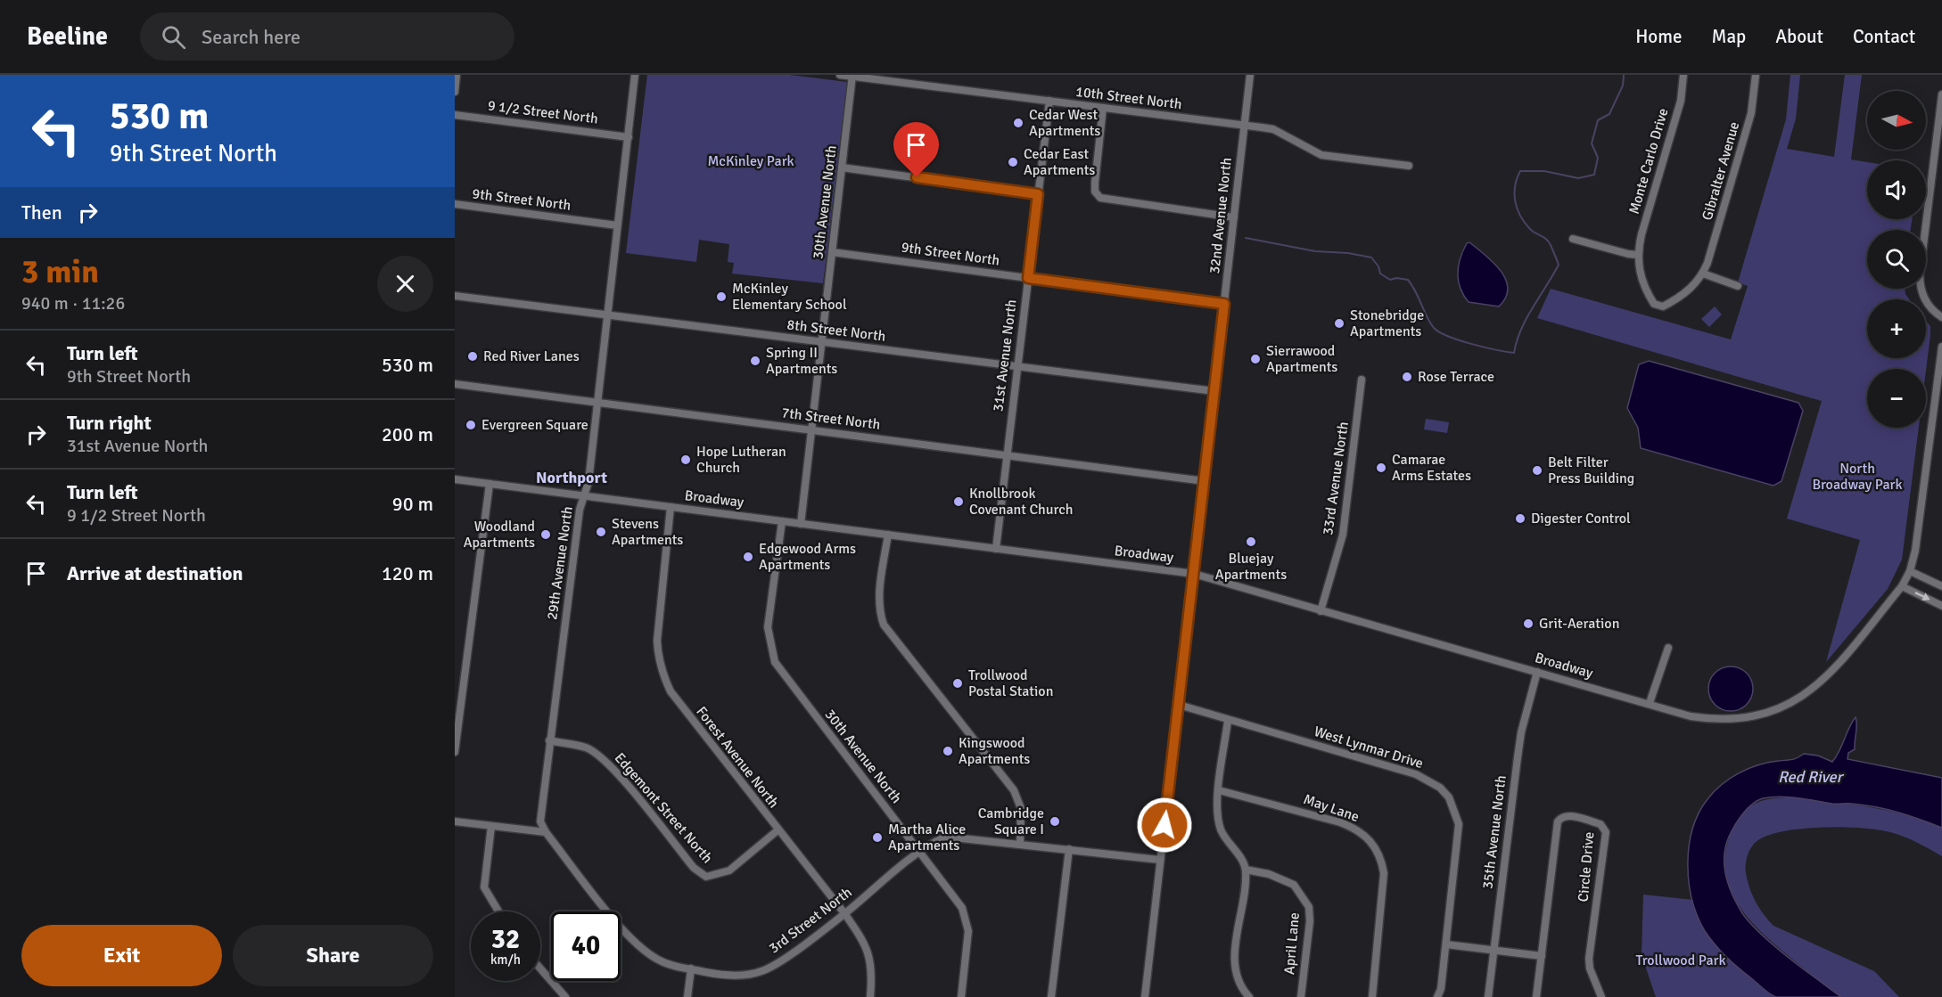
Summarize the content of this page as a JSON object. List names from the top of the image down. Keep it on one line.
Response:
{"streets":{"street":["10th Street North","9 1/2 Street North","Monte Carlo Drive","Gibralter Avenue","9th Street North","30th Avenue North","32nd Avenue North","8th Street North","31st Avenue North","7th Street North","33rd Avenue North","Broadway","29th Avenue North","West Lynmar Drive","Forest Avenue North","Edgemont Street North","May Lane","35th Avenue North","Circle Drive","3rd Street North","April Lane"]},"crossings":[["10th Street North","30th Avenue North"],["10th Street North","32nd Avenue North"],["10th Street North","31st Avenue North"],["9 1/2 Street North","29th Avenue North"],["9th Street North","30th Avenue North"],["9th Street North","32nd Avenue North"],["9th Street North","31st Avenue North"],["9th Street North","29th Avenue North"],["30th Avenue North","8th Street North"],["30th Avenue North","7th Street North"],["30th Avenue North","Broadway"],["30th Avenue North","3rd Street North"],["32nd Avenue North","8th Street North"],["32nd Avenue North","7th Street North"],["32nd Avenue North","Broadway"],["32nd Avenue North","West Lynmar Drive"],["32nd Avenue North","3rd Street North"],["8th Street North","31st Avenue North"],["8th Street North","29th Avenue North"],["31st Avenue North","7th Street North"],["31st Avenue North","Broadway"],["7th Street North","29th Avenue North"],["33rd Avenue North","Broadway"],["Broadway","29th Avenue North"],["Broadway","Forest Avenue North"],["Broadway","35th Avenue North"],["29th Avenue North","Edgemont Street North"],["29th Avenue North","3rd Street North"],["Forest Avenue North","Edgemont Street North"],["Forest Avenue North","3rd Street North"]],"districts":["Northport"],"water":["Red River"],"parks":["McKinley Park","North Broadway Park","Trollwood Park"],"places":["Cedar West Apartments","Cedar East Apartments","McKinley Elementary School","Stonebridge Apartments","Red River Lanes","Sierrawood Apartments","Spring II Apartments","Rose Terrace","Evergreen Square","Hope Lutheran Church","Camarae Arms Estates","Belt Filter Press Building","Knollbrook Covenant Church","Digester Control","Stevens Apartments","Woodland Apartments","Bluejay Apartments","Edgewood Arms Apartments","Grit-Aeration","Trollwood Postal Station","Kingswood Apartments","Cambridge Square I","Martha Alice Apartments"],"north":"right","page":{"header":"Beeline","search":"Search here","nav":["Home","Map","About","Contact"],"turn":["530 m","9th Street North"],"map_buttons":["+","−"],"then":"Then","heading":["3 min","940 m · 11:26"],"list":[{"name":"Turn left","note":"9th Street North","value":"530 m"},{"name":"Turn right","note":"31st Avenue North","value":"200 m"},{"name":"Turn left","note":"9 1/2 Street North","value":"90 m"},{"name":"Arrive at destination","value":"120 m"}],"speed":"32 km/h","limit":"40","buttons":["Exit","Share"]}}
